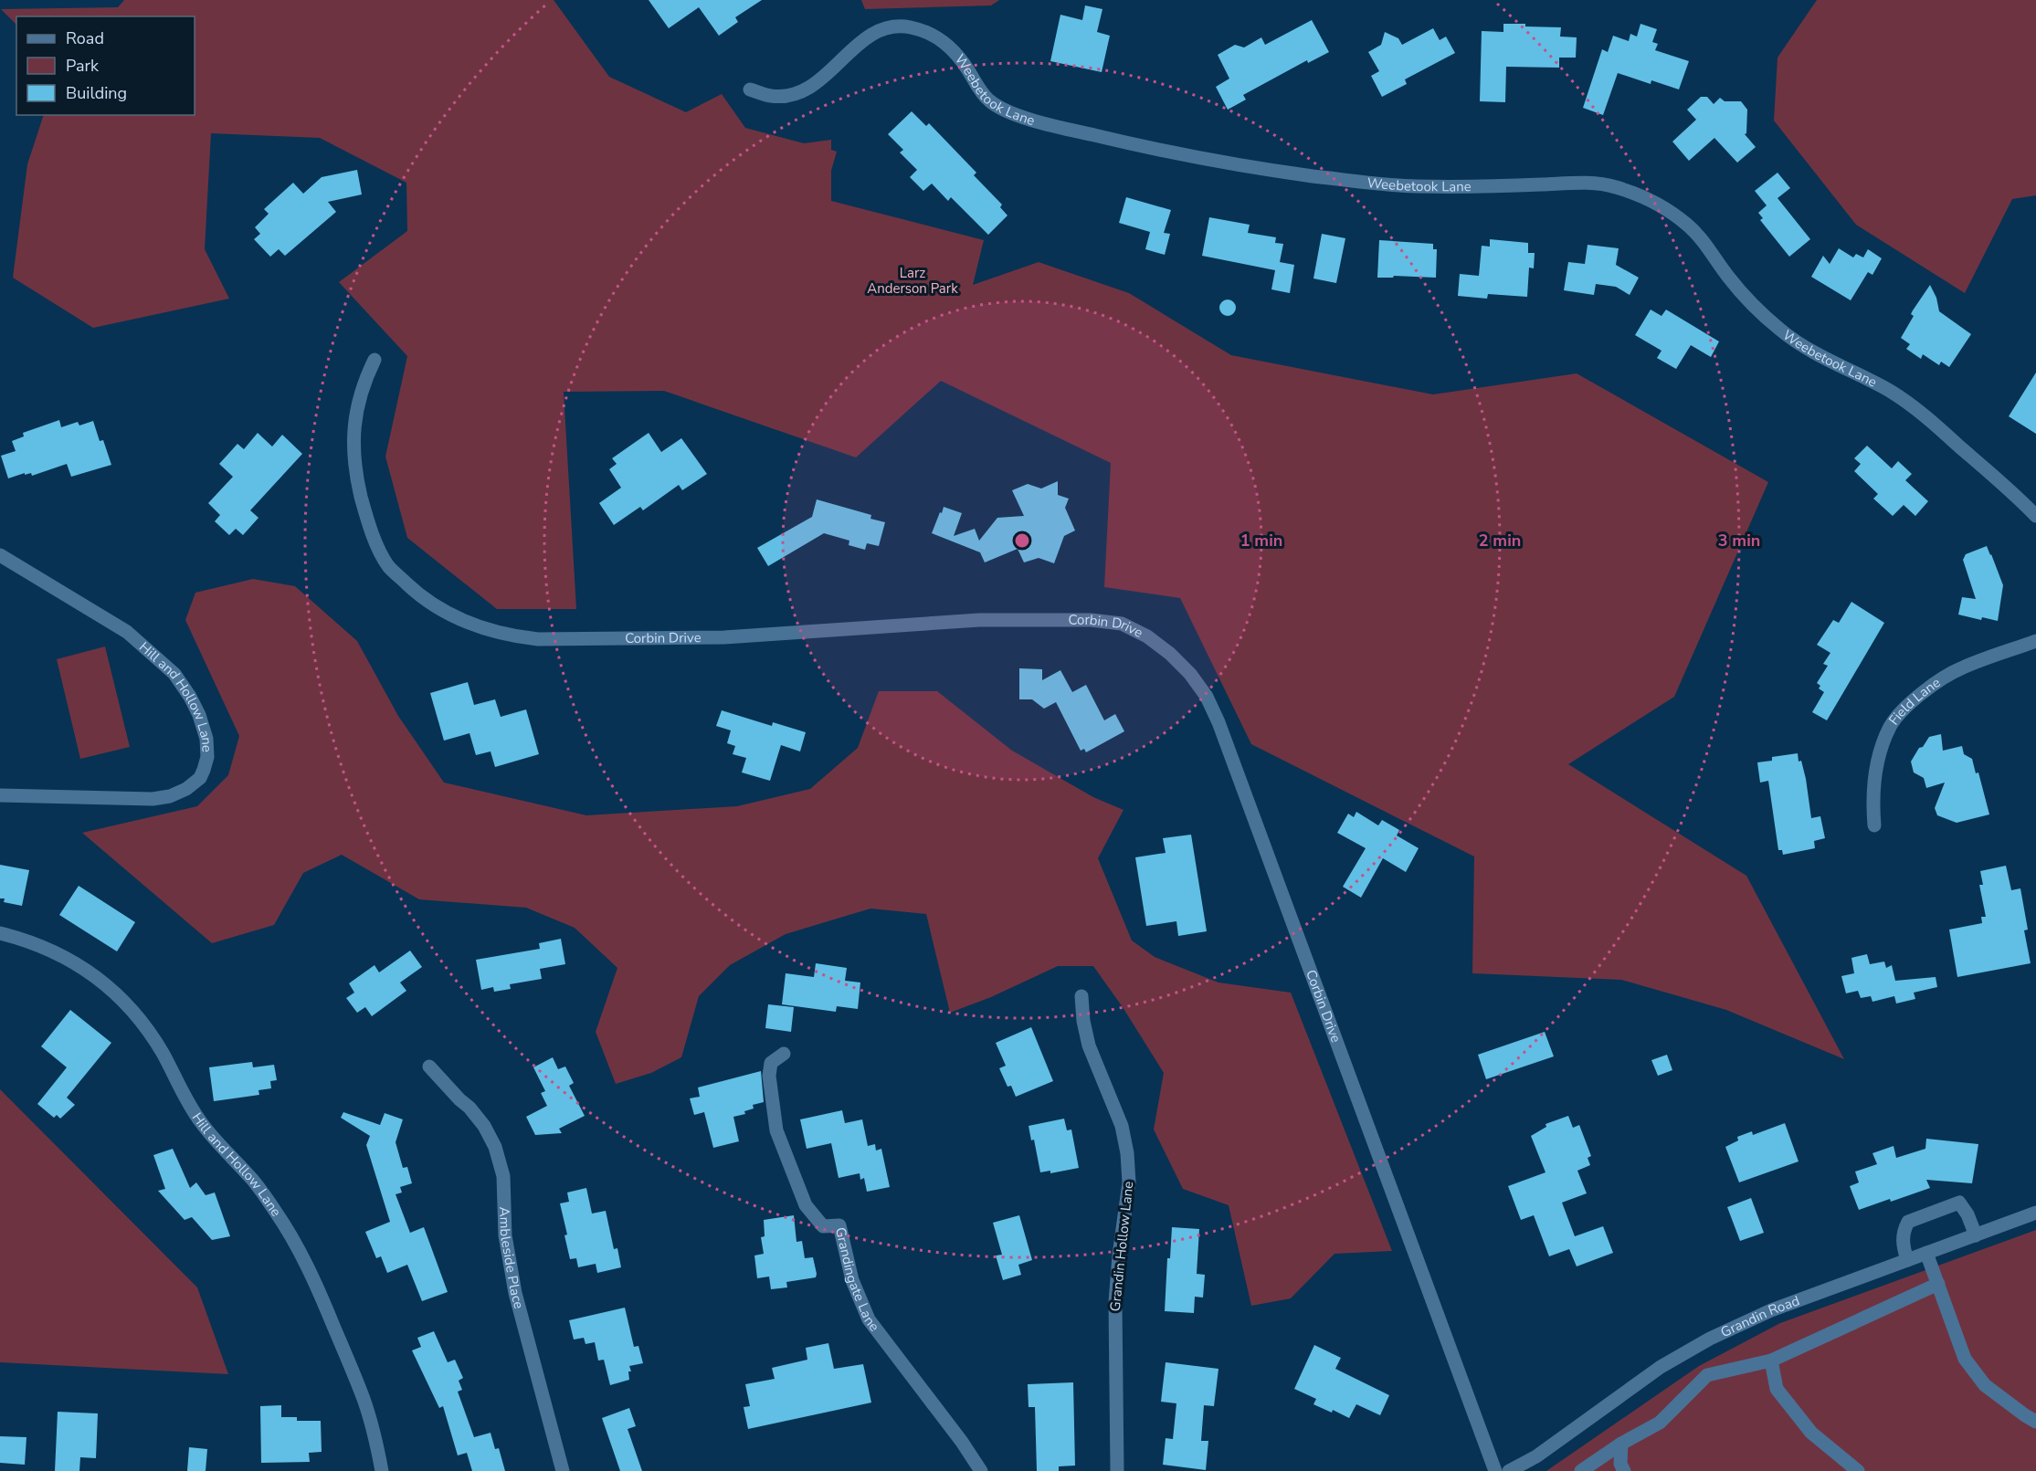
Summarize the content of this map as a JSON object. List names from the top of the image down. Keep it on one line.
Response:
{"streets":{"street":["Weebetook Lane","Corbin Drive","Hill and Hollow Lane","Field Lane","Grandin Hollow Lane","Ambleside Place","Grandingate Lane","Grandin Road"]},"parks":["Larz Anderson Park"],"legend":["Road","Park","Building"],"rings":["1 min","2 min","3 min"]}
